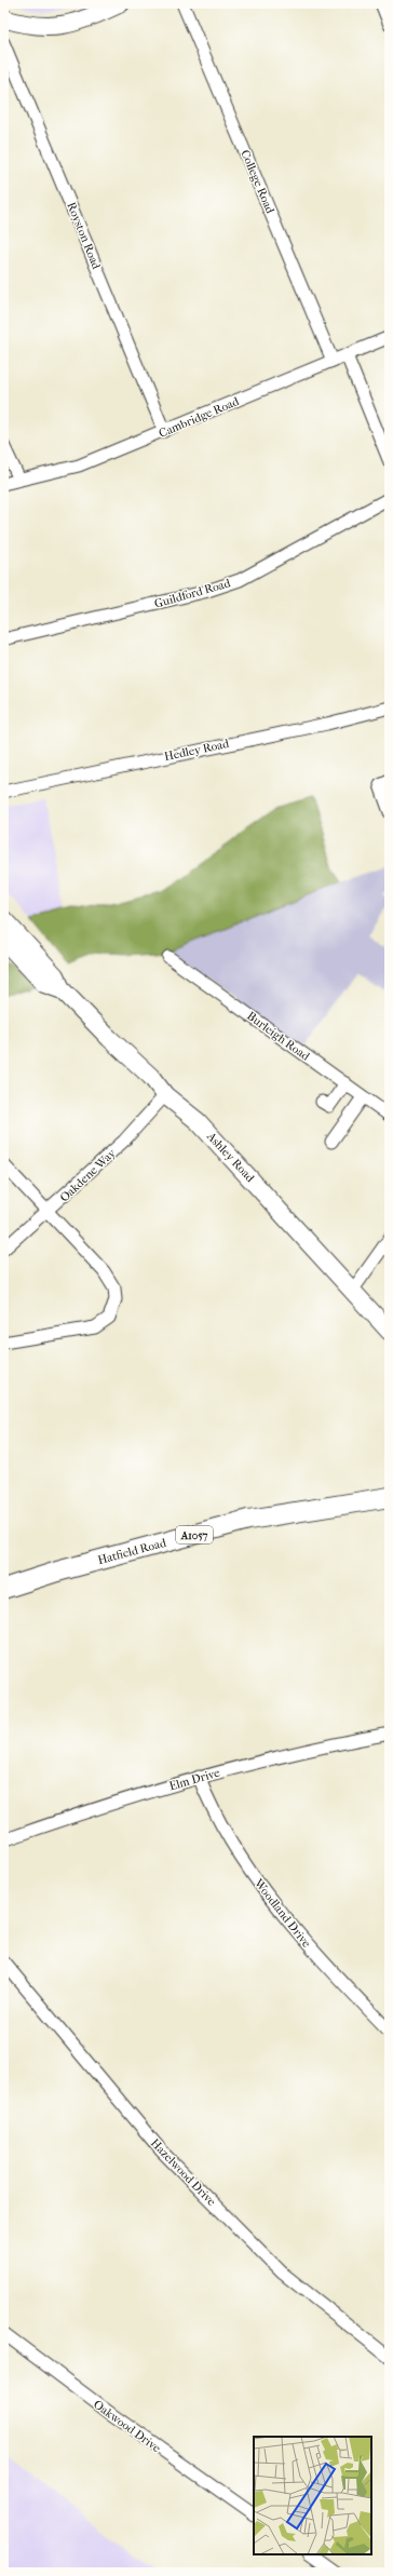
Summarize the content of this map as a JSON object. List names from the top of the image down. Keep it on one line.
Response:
{"streets":{"main road":["A1057","Hatfield Road"],"street":["College Road","Royston Road","Cambridge Road","Guildford Road","Hedley Road","Burleigh Road","Ashley Road","Oakdene Way","Elm Drive","Woodland Drive","Hazelwood Drive","Oakwood Drive"]},"crossings":[["College Road","Cambridge Road"],["Royston Road","Cambridge Road"],["Ashley Road","Oakdene Way"],["Elm Drive","Woodland Drive"]]}
